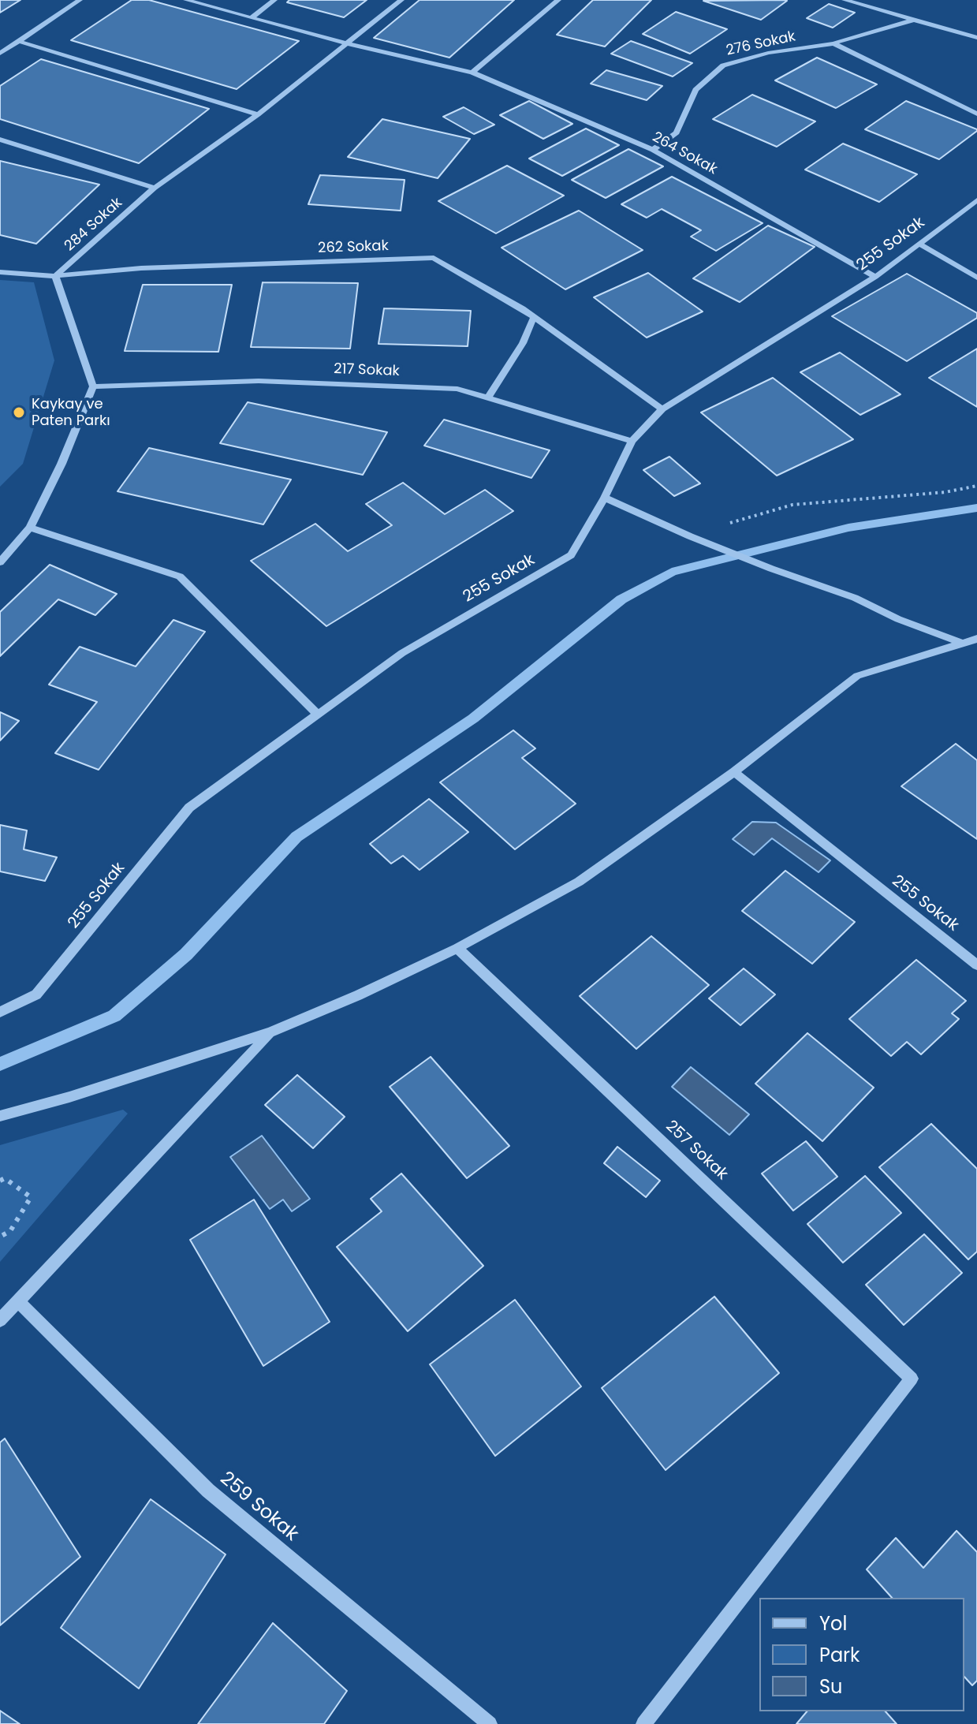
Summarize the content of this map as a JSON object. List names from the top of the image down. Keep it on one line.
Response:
{"streets":{"street":["276 Sokak","264 Sokak","284 Sokak","255 Sokak","262 Sokak","217 Sokak","257 Sokak","259 Sokak"]},"crossings":[["276 Sokak","264 Sokak"],["264 Sokak","284 Sokak"],["264 Sokak","255 Sokak"],["284 Sokak","262 Sokak"],["255 Sokak","262 Sokak"],["255 Sokak","217 Sokak"]],"places":["Kaykay ve Paten Parkı"],"legend":["Yol","Park","Su"]}
